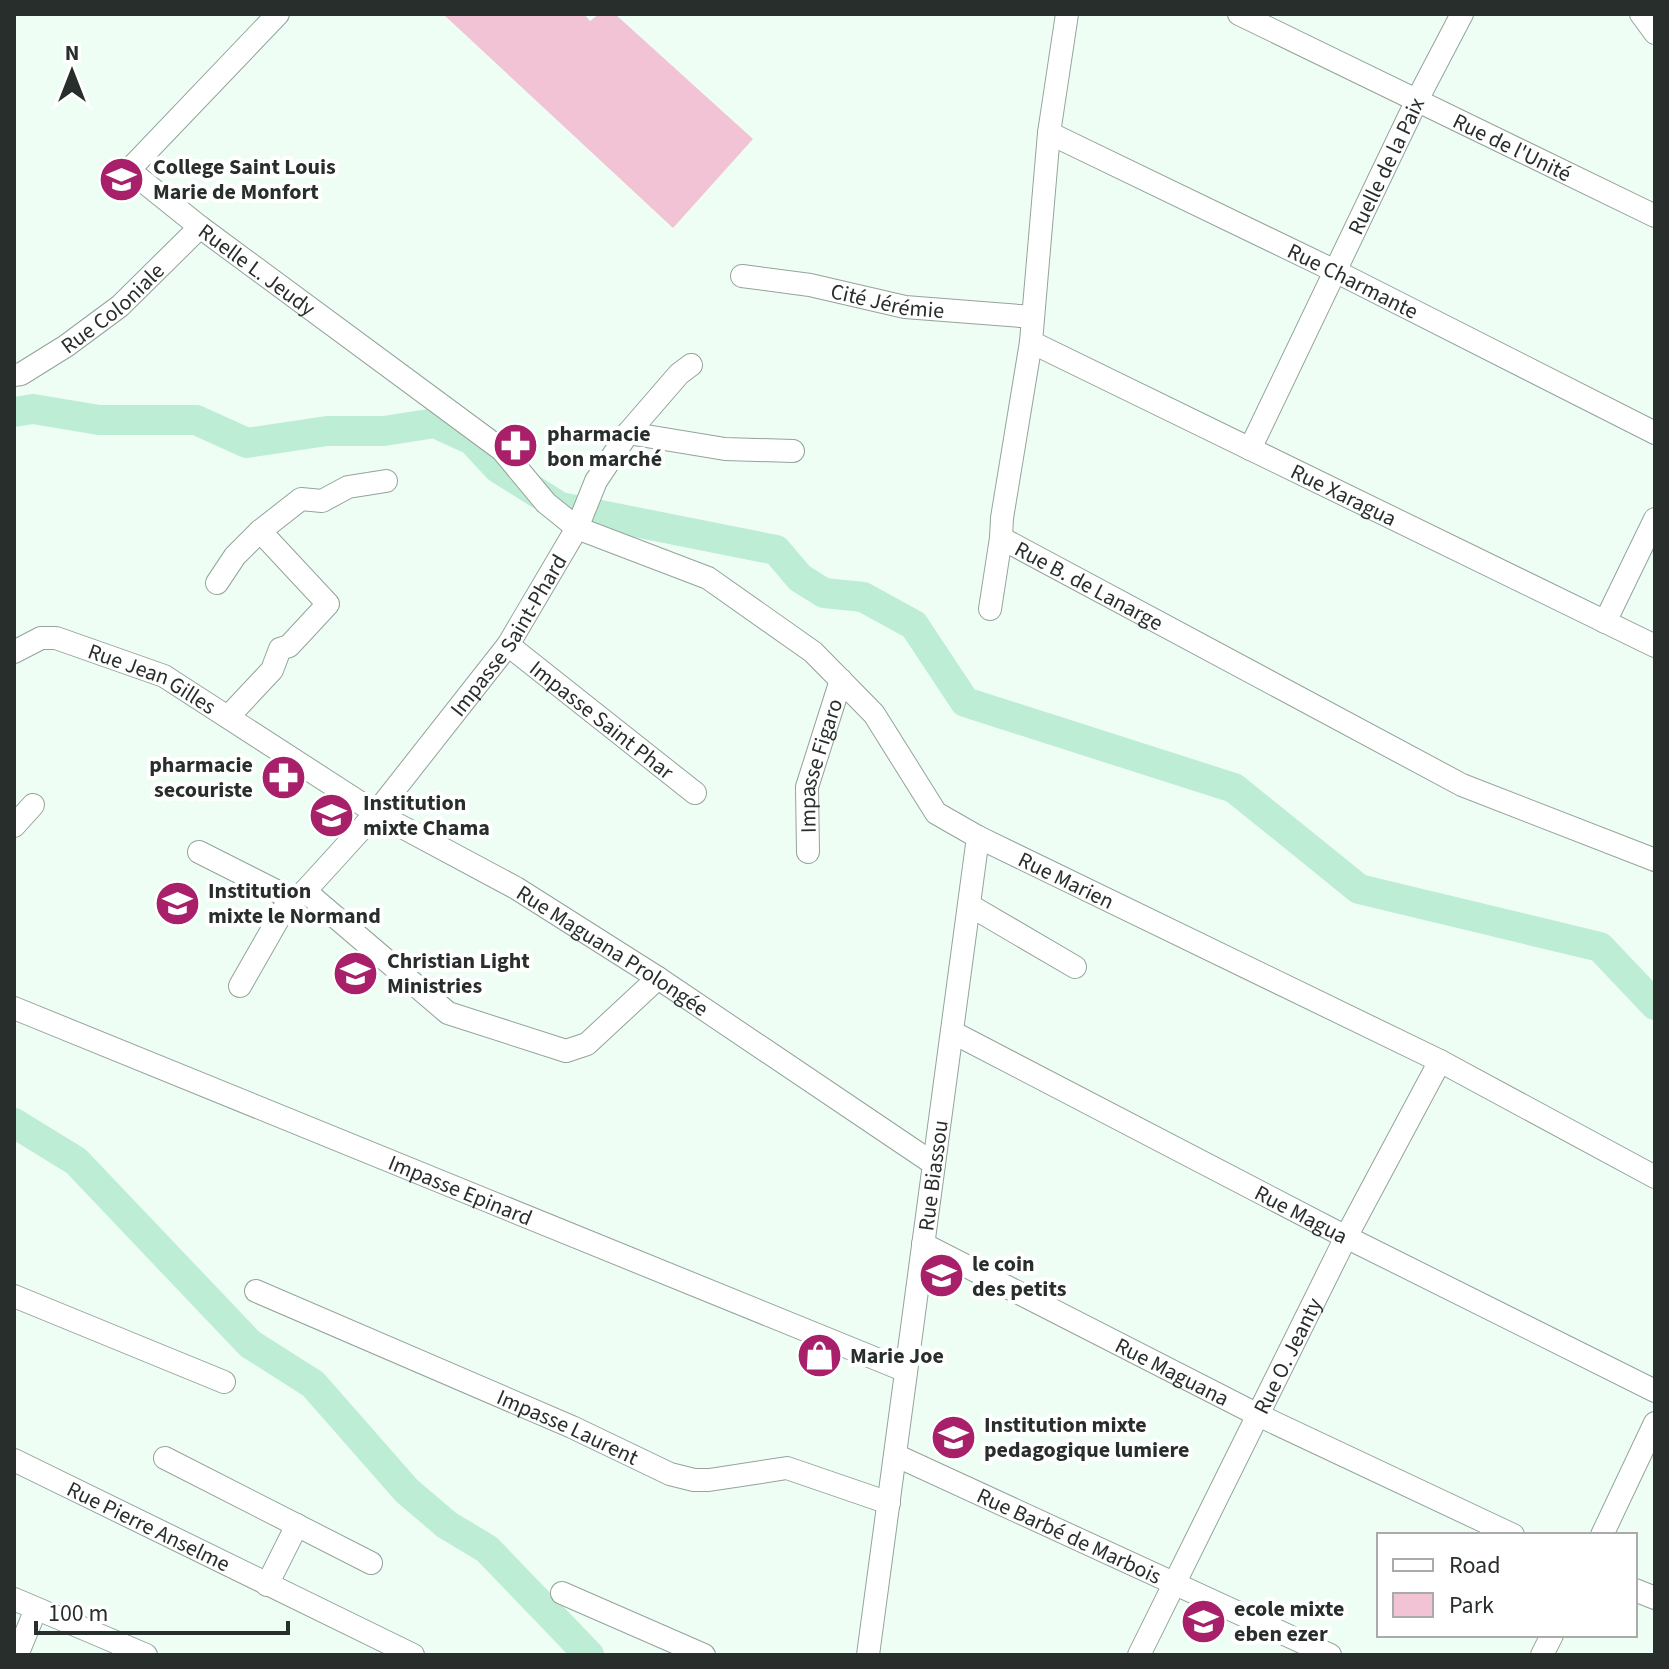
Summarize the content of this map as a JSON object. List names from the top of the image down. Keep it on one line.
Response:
{"streets":{"street":["Rue de l'Unité","Ruelle de la Paix","Ruelle L. Jeudy","Rue Charmante","Cité Jérémie","Rue Coloniale","Rue Xaragua","Rue B. de Lanarge","Impasse Saint-Phard","Rue Jean Gilles","Impasse Saint Phar","Impasse Figaro","Rue Marien","Rue Maguana Prolongée","Rue Biassou","Impasse Epinard","Rue Magua","Rue O. Jeanty","Rue Maguana","Impasse Laurent","Rue Pierre Anselme","Rue Barbé de Marbois"]},"crossings":[["Rue de l'Unité","Ruelle de la Paix"],["Ruelle de la Paix","Rue Charmante"],["Ruelle de la Paix","Rue Xaragua"],["Ruelle L. Jeudy","Rue Coloniale"],["Ruelle L. Jeudy","Rue Marien"],["Rue Charmante","Rue B. de Lanarge"],["Cité Jérémie","Rue B. de Lanarge"],["Rue Xaragua","Rue B. de Lanarge"],["Impasse Saint-Phard","Impasse Saint Phar"],["Impasse Saint-Phard","Rue Marien"],["Impasse Saint-Phard","Rue Maguana Prolongée"],["Rue Jean Gilles","Rue Maguana Prolongée"],["Impasse Figaro","Rue Marien"],["Rue Marien","Rue Biassou"],["Rue Marien","Rue O. Jeanty"],["Rue Maguana Prolongée","Rue Biassou"],["Rue Biassou","Impasse Epinard"],["Rue Biassou","Rue Magua"],["Rue Biassou","Rue Maguana"],["Rue Biassou","Impasse Laurent"],["Rue Biassou","Rue Barbé de Marbois"],["Rue Magua","Rue O. Jeanty"],["Rue O. Jeanty","Rue Maguana"],["Rue O. Jeanty","Rue Barbé de Marbois"]],"places":{"school or university":["College Saint Louis Marie de Monfort","Institution mixte Chama","Institution mixte le Normand","Christian Light Ministries","le coin des petits","Institution mixte pedagogique lumiere","ecole mixte eben ezer"],"pharmacy":["pharmacie bon marché","pharmacie secouriste"],"shop":["Marie Joe"]},"legend":["Road","Park"],"scale_bar":"100 m","north":"top"}
